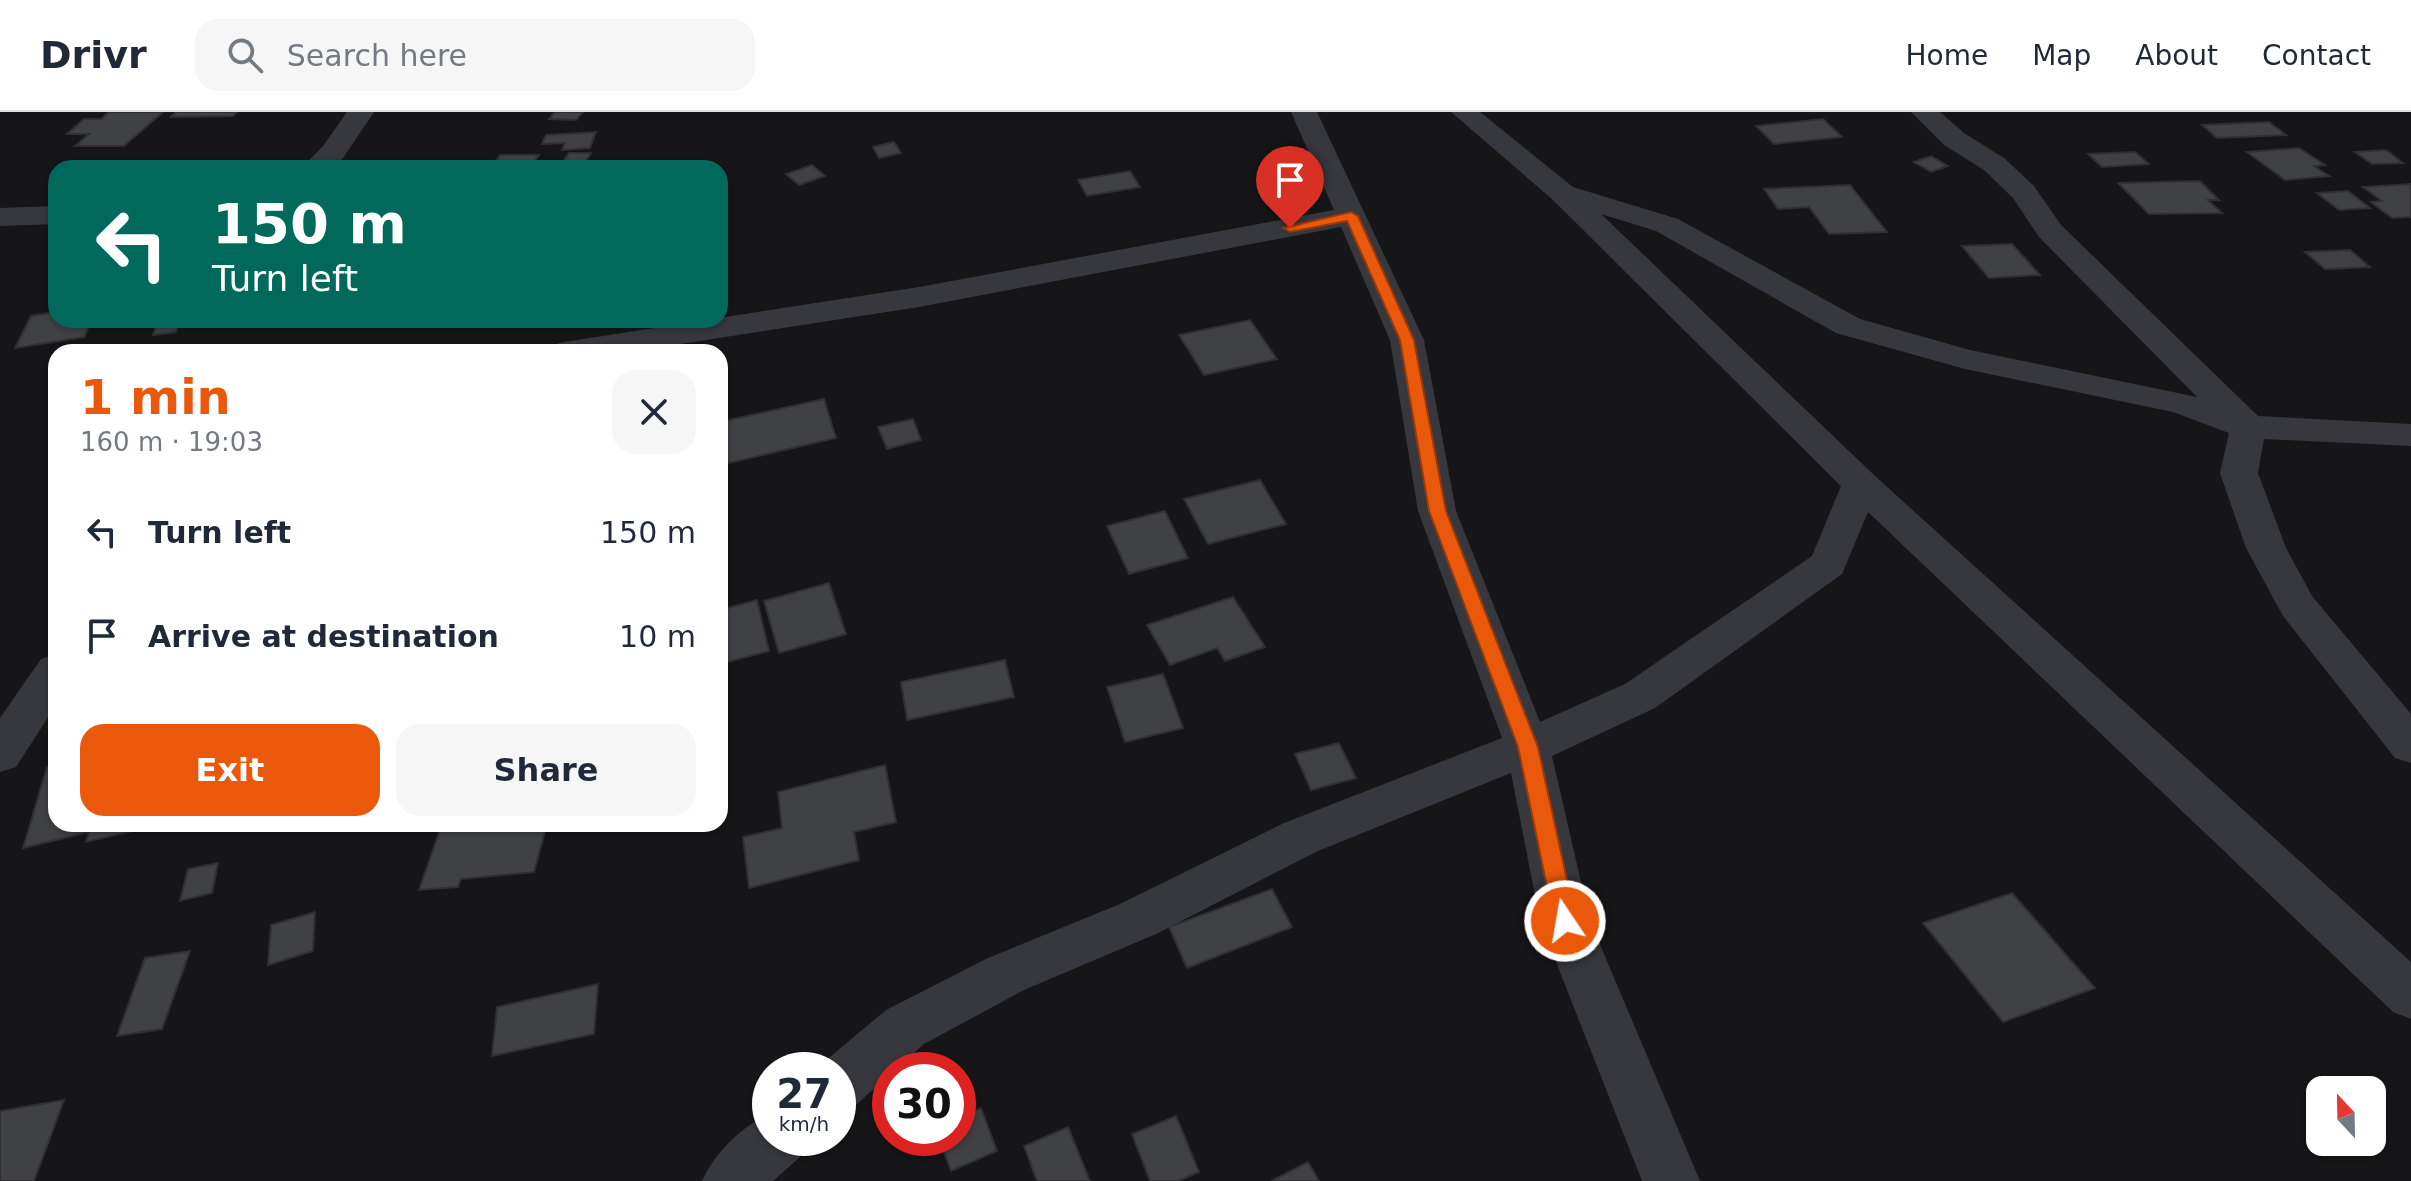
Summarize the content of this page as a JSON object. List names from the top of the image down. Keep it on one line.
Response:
{"north":"top","page":{"header":"Drivr","search":"Search here","nav":["Home","Map","About","Contact"],"turn":["150 m","Turn left"],"heading":["1 min","160 m · 19:03"],"list":[{"name":"Turn left","value":"150 m"},{"name":"Arrive at destination","value":"10 m"}],"buttons":["Exit","Share"],"speed":"27 km/h","limit":"30"}}
